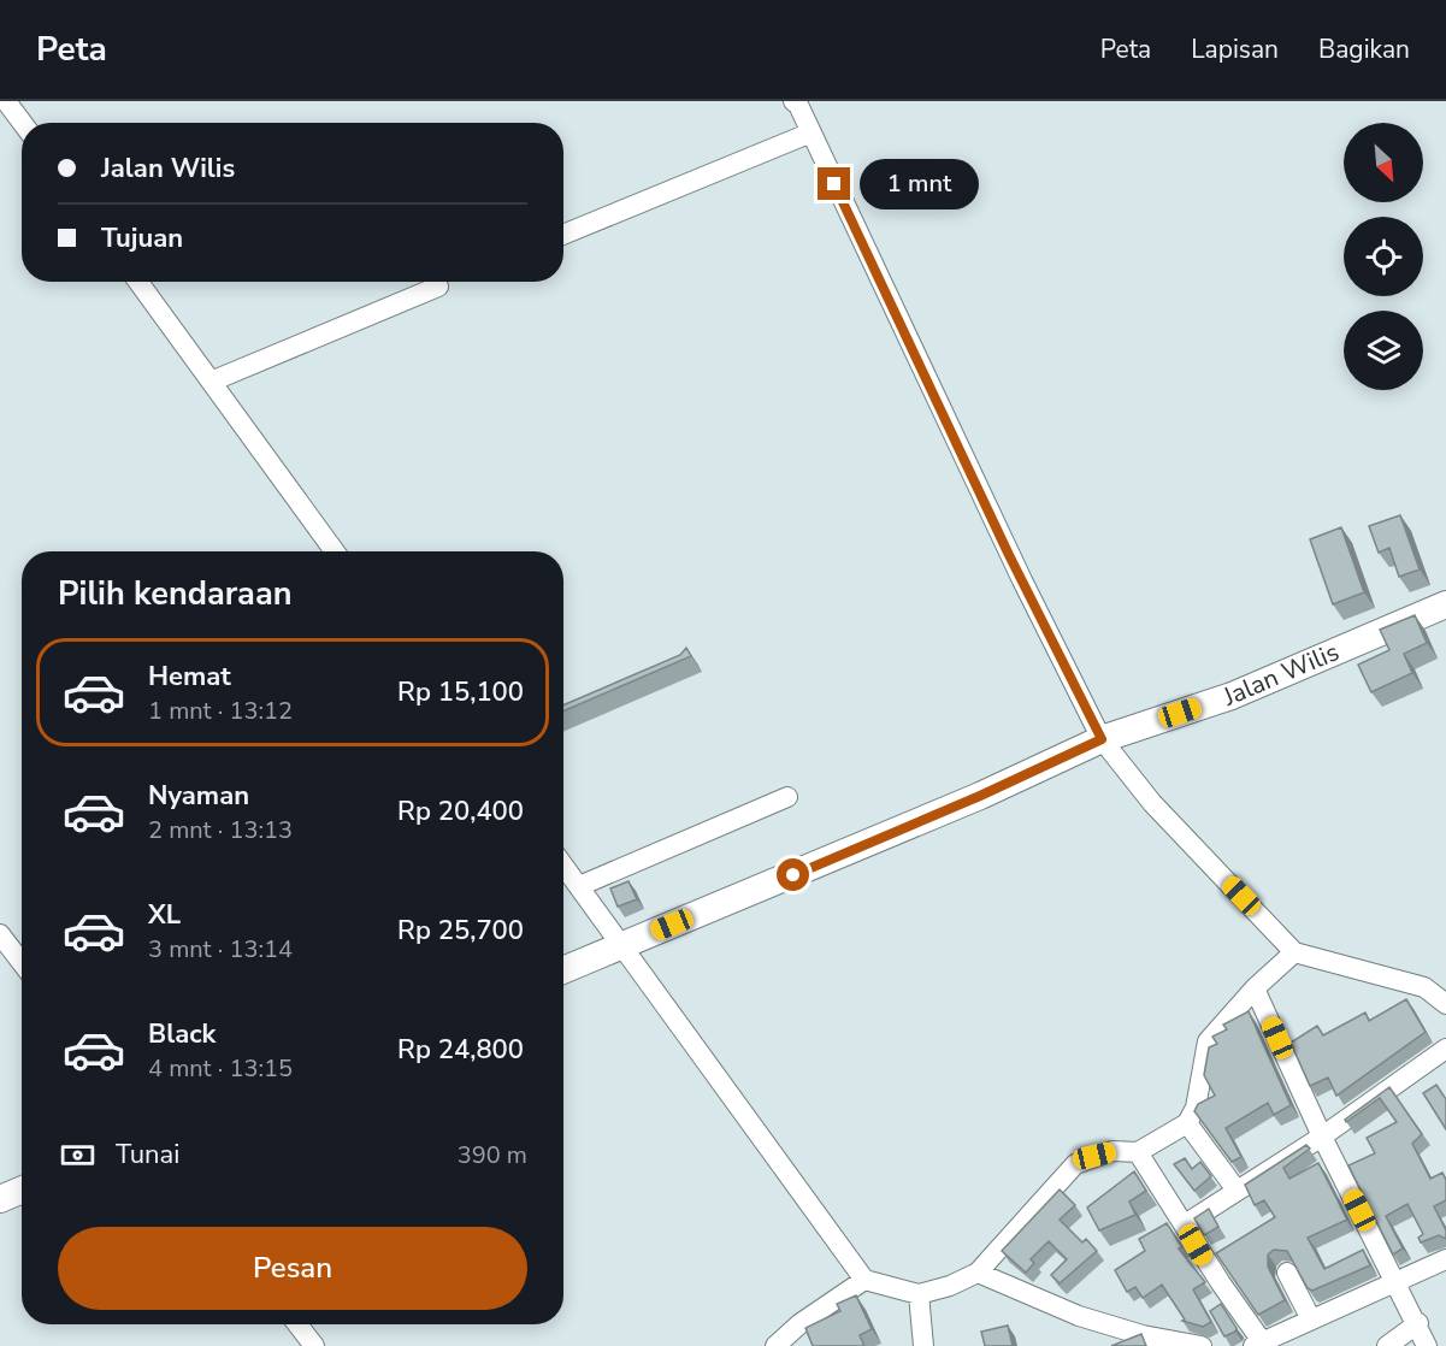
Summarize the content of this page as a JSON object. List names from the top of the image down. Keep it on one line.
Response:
{"streets":{"main road":["Jalan Wilis"]},"north":"bottom right","page":{"header":"Peta","nav":["Peta","Lapisan","Bagikan"],"banner":["Jalan Wilis","Tujuan"],"bubble":"1 mnt","heading":"Pilih kendaraan","list":[{"name":"Hemat","note":"1 mnt · 13:12","value":"Rp 15,100"},{"name":"Nyaman","note":"2 mnt · 13:13","value":"Rp 20,400"},{"name":"XL","note":"3 mnt · 13:14","value":"Rp 25,700"},{"name":"Black","note":"4 mnt · 13:15","value":"Rp 24,800"}],"pay":["Tunai","390 m"],"buttons":"Pesan"}}
